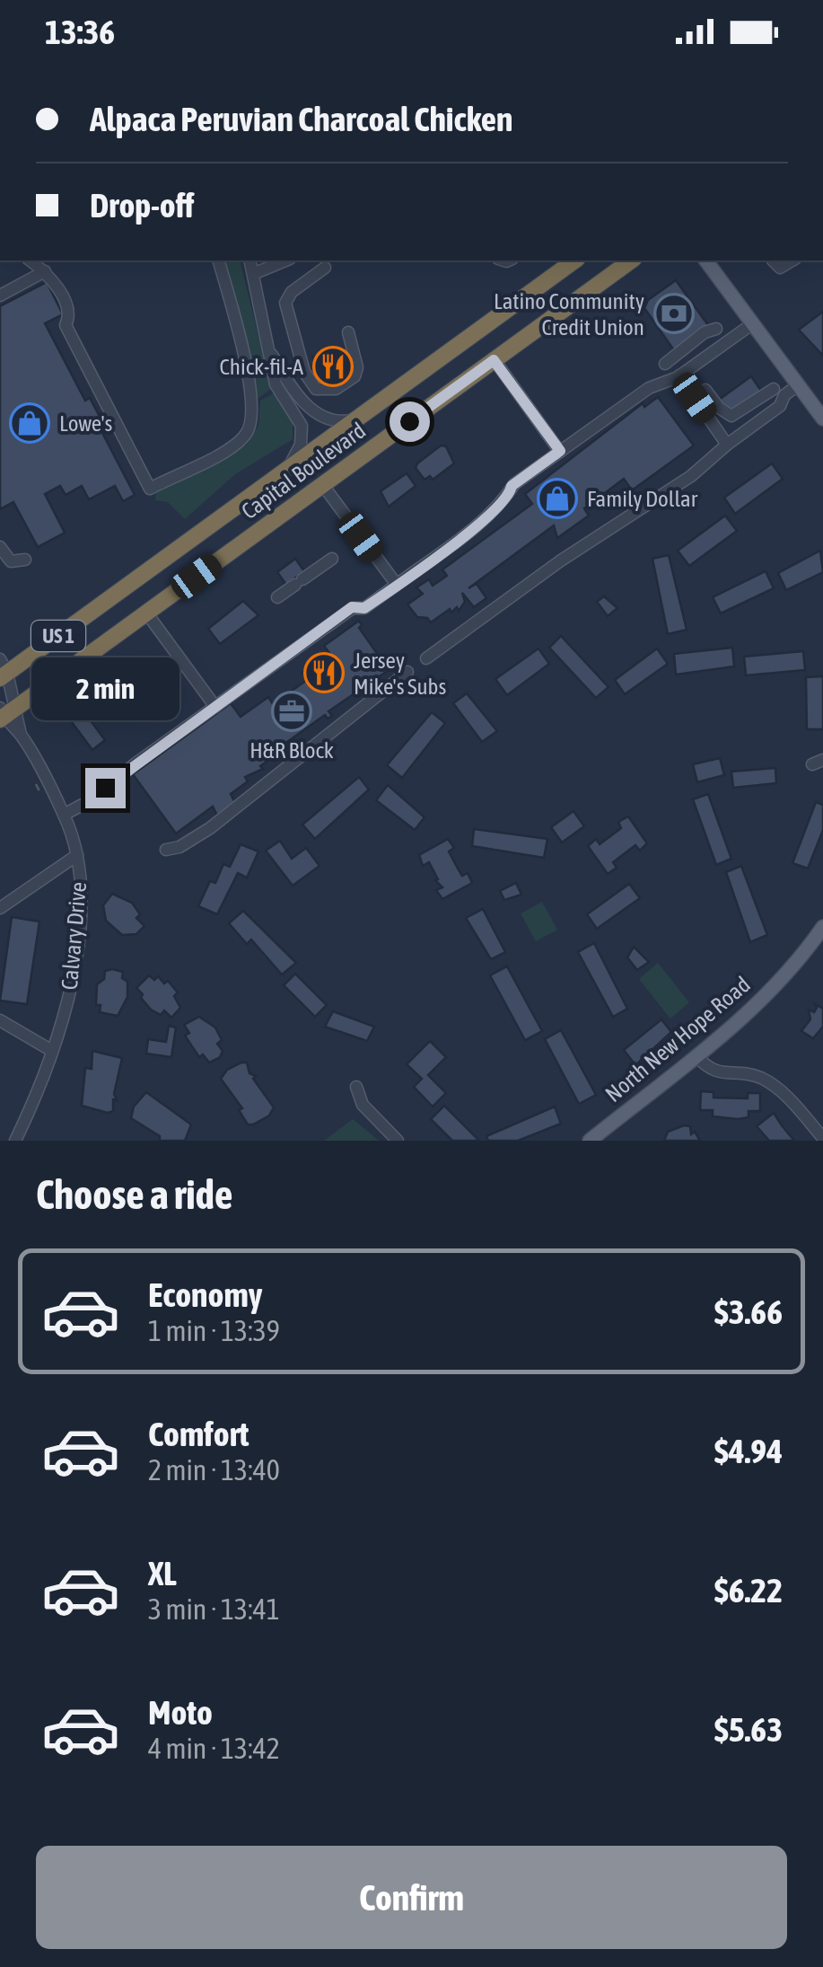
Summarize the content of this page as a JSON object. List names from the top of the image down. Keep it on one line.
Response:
{"streets":{"highway":["Capital Boulevard","US 1"],"main road":["North New Hope Road"],"street":["Calvary Drive"]},"crossings":[["Capital Boulevard","Calvary Drive"]],"places":{"bank":["Latino Community Credit Union"],"restaurant":["Chick-fil-A","Jersey Mike's Subs"],"shop":["Lowe's","Family Dollar"],"office":["H&R Block"]},"page":{"status":"13:36","banner":["Alpaca Peruvian Charcoal Chicken","Drop-off"],"bubble":"2 min","heading":"Choose a ride","list":[{"name":"Economy","note":"1 min · 13:39","value":"$3.66"},{"name":"Comfort","note":"2 min · 13:40","value":"$4.94"},{"name":"XL","note":"3 min · 13:41","value":"$6.22"},{"name":"Moto","note":"4 min · 13:42","value":"$5.63"}],"buttons":"Confirm"}}
